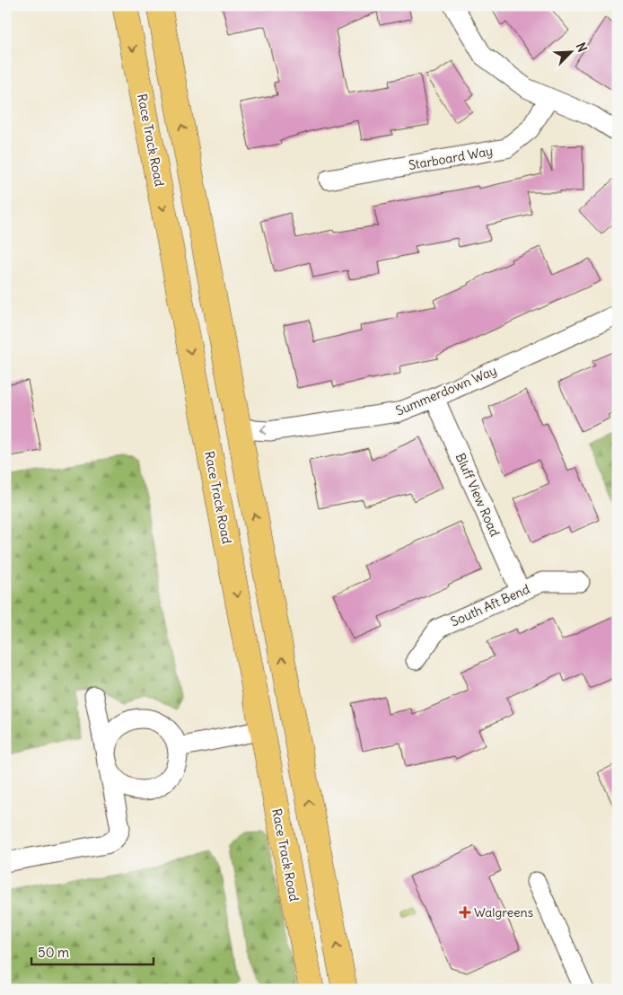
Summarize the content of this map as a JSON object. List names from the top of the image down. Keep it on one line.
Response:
{"streets":{"main road":["Race Track Road"],"street":["Starboard Way","Summerdown Way","Bluff View Road","South Aft Bend"]},"crossings":[["Summerdown Way","Bluff View Road"],["Bluff View Road","South Aft Bend"]],"one_way":["Summerdown Way"],"places":{"health":["Walgreens"]},"scale_bar":"50 m","north":"top right"}
